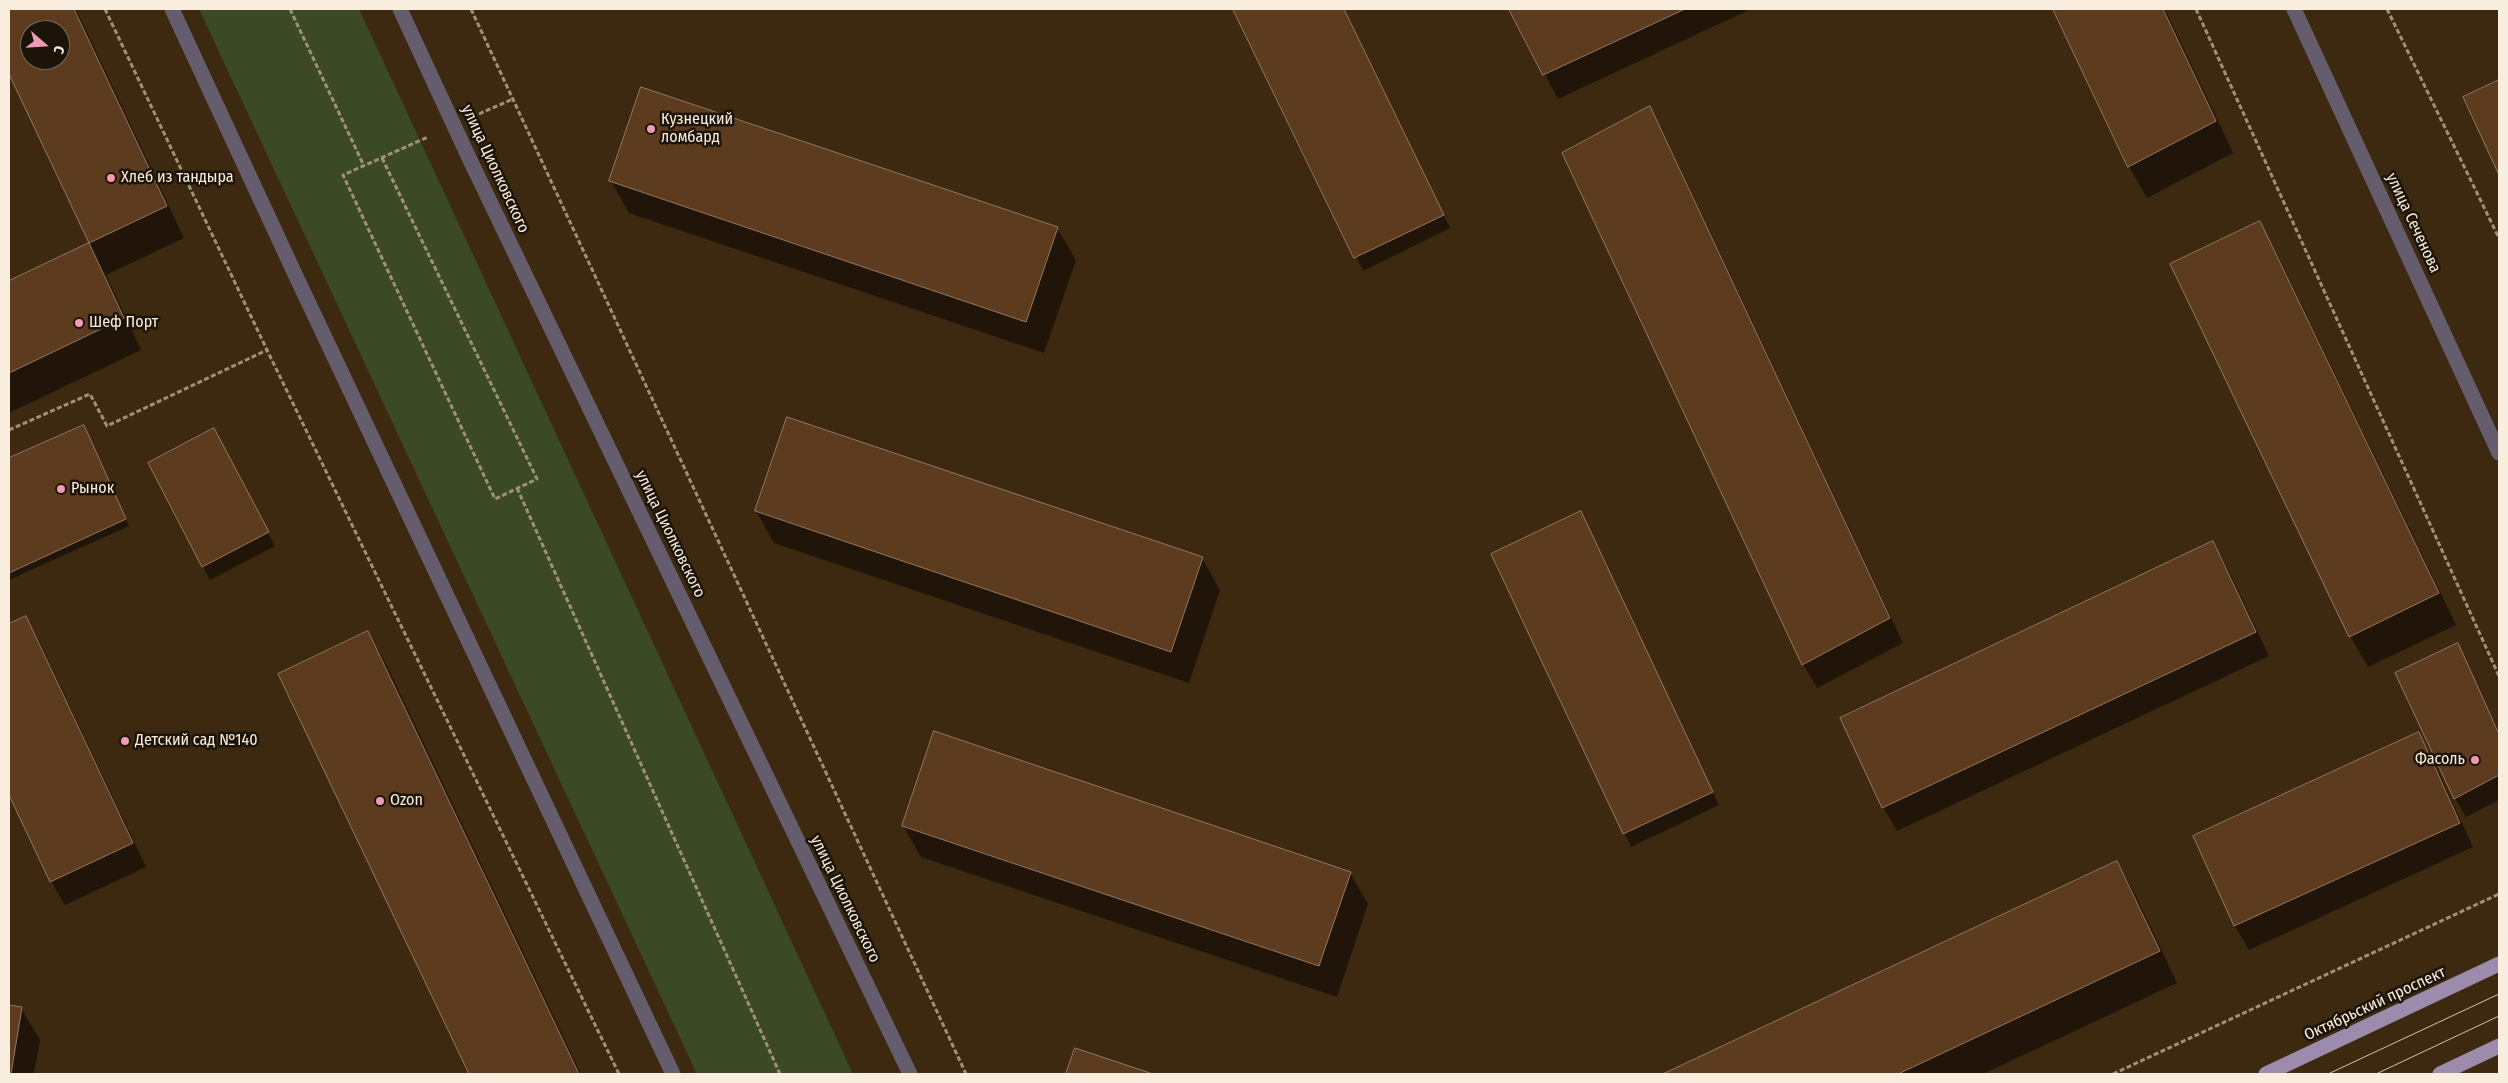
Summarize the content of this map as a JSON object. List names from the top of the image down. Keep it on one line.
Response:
{"streets":{"main road":["Октябрьский проспект"],"street":["улица Циолковского","улица Сеченова"]},"places":["Кузнецкий ломбард","Хлеб из тандыра","Шеф Порт","Рынок","Детский сад №140","Фасоль","Ozon"],"north":"right"}
